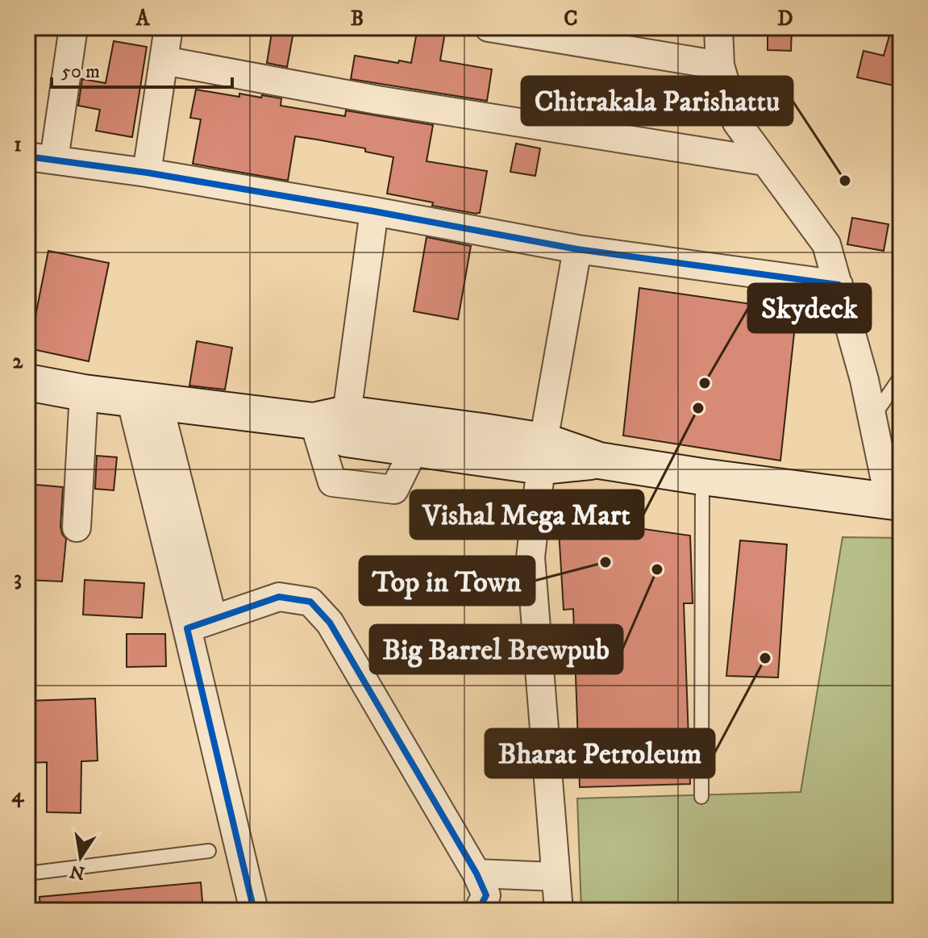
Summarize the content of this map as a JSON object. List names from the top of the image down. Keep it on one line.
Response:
{"places":["Chitrakala Parishattu","Skydeck","Vishal Mega Mart","Top in Town","Big Barrel Brewpub","Bharat Petroleum"],"scale_bar":"50 m","north":"bottom","grid":{"columns":["A","B","C","D"],"rows":["1","2","3","4"]}}
